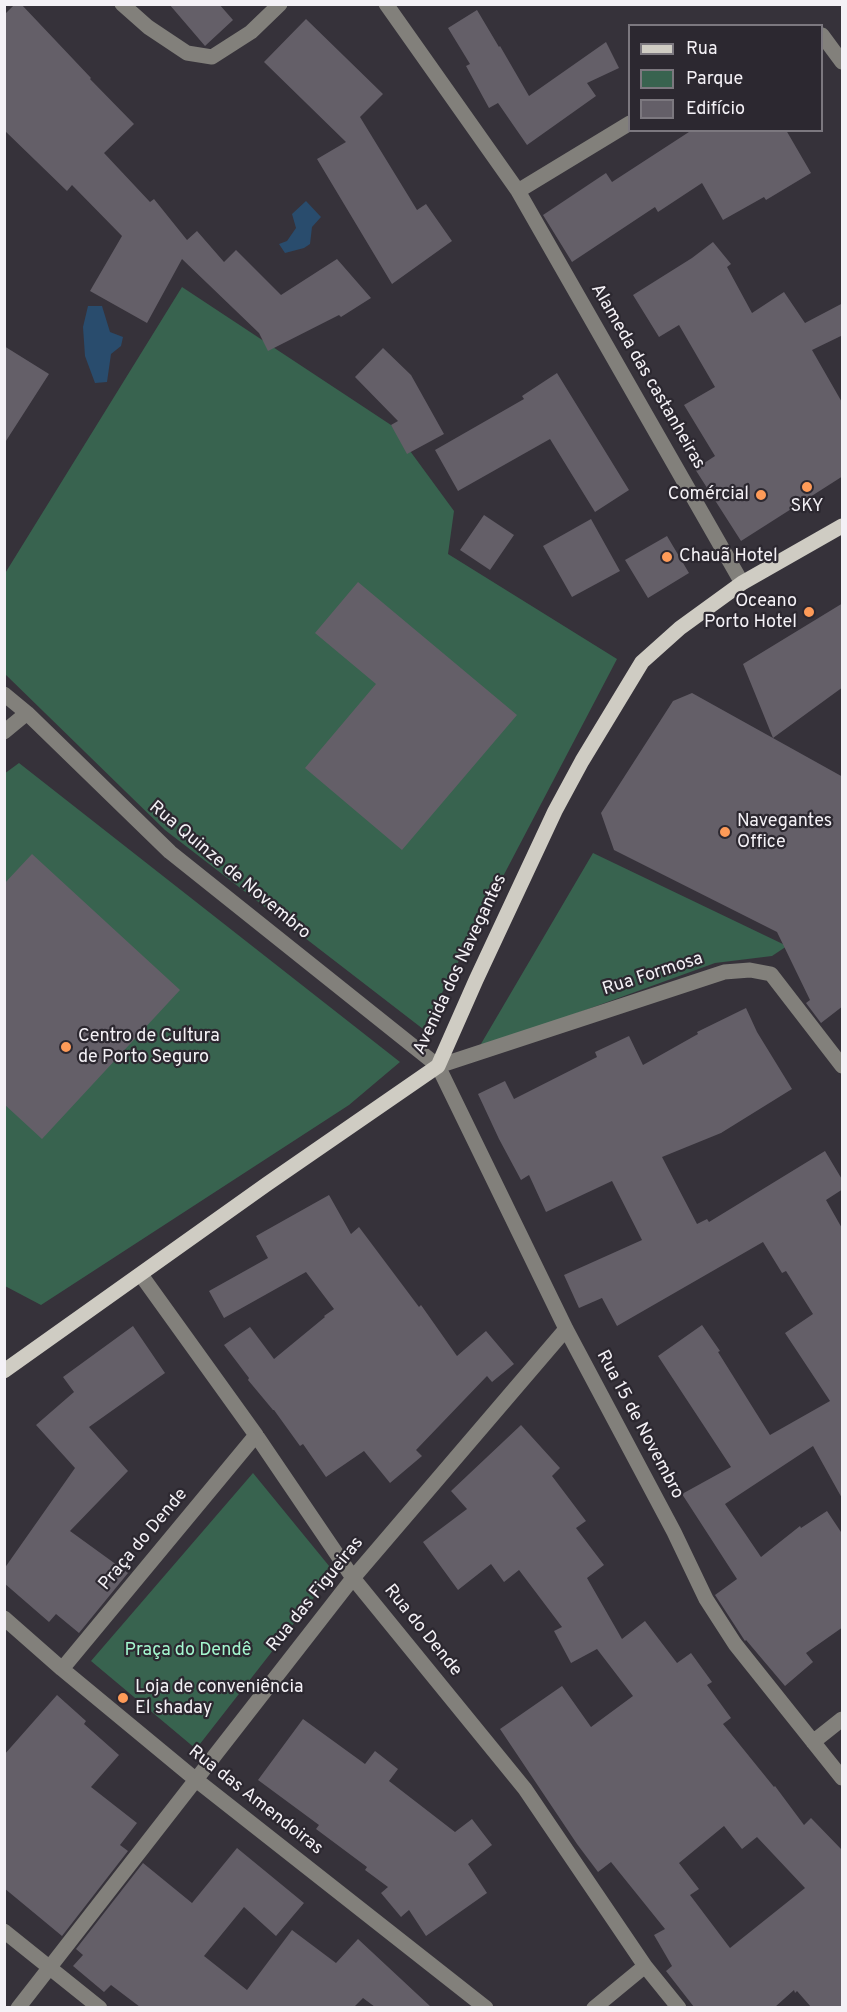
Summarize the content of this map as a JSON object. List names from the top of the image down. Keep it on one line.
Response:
{"streets":{"main road":["Avenida dos Navegantes"],"street":["Alameda das castanheiras","Rua Quinze de Novembro","Rua Formosa","Rua 15 de Novembro","Praça do Dende","Rua das Figueiras","Rua do Dende","Rua das Amendoiras"]},"crossings":[["Alameda das castanheiras","Avenida dos Navegantes"],["Rua Quinze de Novembro","Avenida dos Navegantes"],["Rua Quinze de Novembro","Rua Formosa"],["Rua Quinze de Novembro","Rua 15 de Novembro"],["Avenida dos Navegantes","Rua Formosa"],["Avenida dos Navegantes","Rua 15 de Novembro"],["Avenida dos Navegantes","Rua do Dende"],["Rua Formosa","Rua 15 de Novembro"],["Rua 15 de Novembro","Rua das Figueiras"],["Praça do Dende","Rua do Dende"],["Praça do Dende","Rua das Amendoiras"],["Rua das Figueiras","Rua do Dende"],["Rua das Figueiras","Rua das Amendoiras"]],"parks":["Praça do Dendê"],"places":["SKY","Comércial","Chauã Hotel","Oceano Porto Hotel","Navegantes Office","Centro de Cultura de Porto Seguro","Loja de conveniência El shaday"],"legend":["Rua","Parque","Edifício"]}
